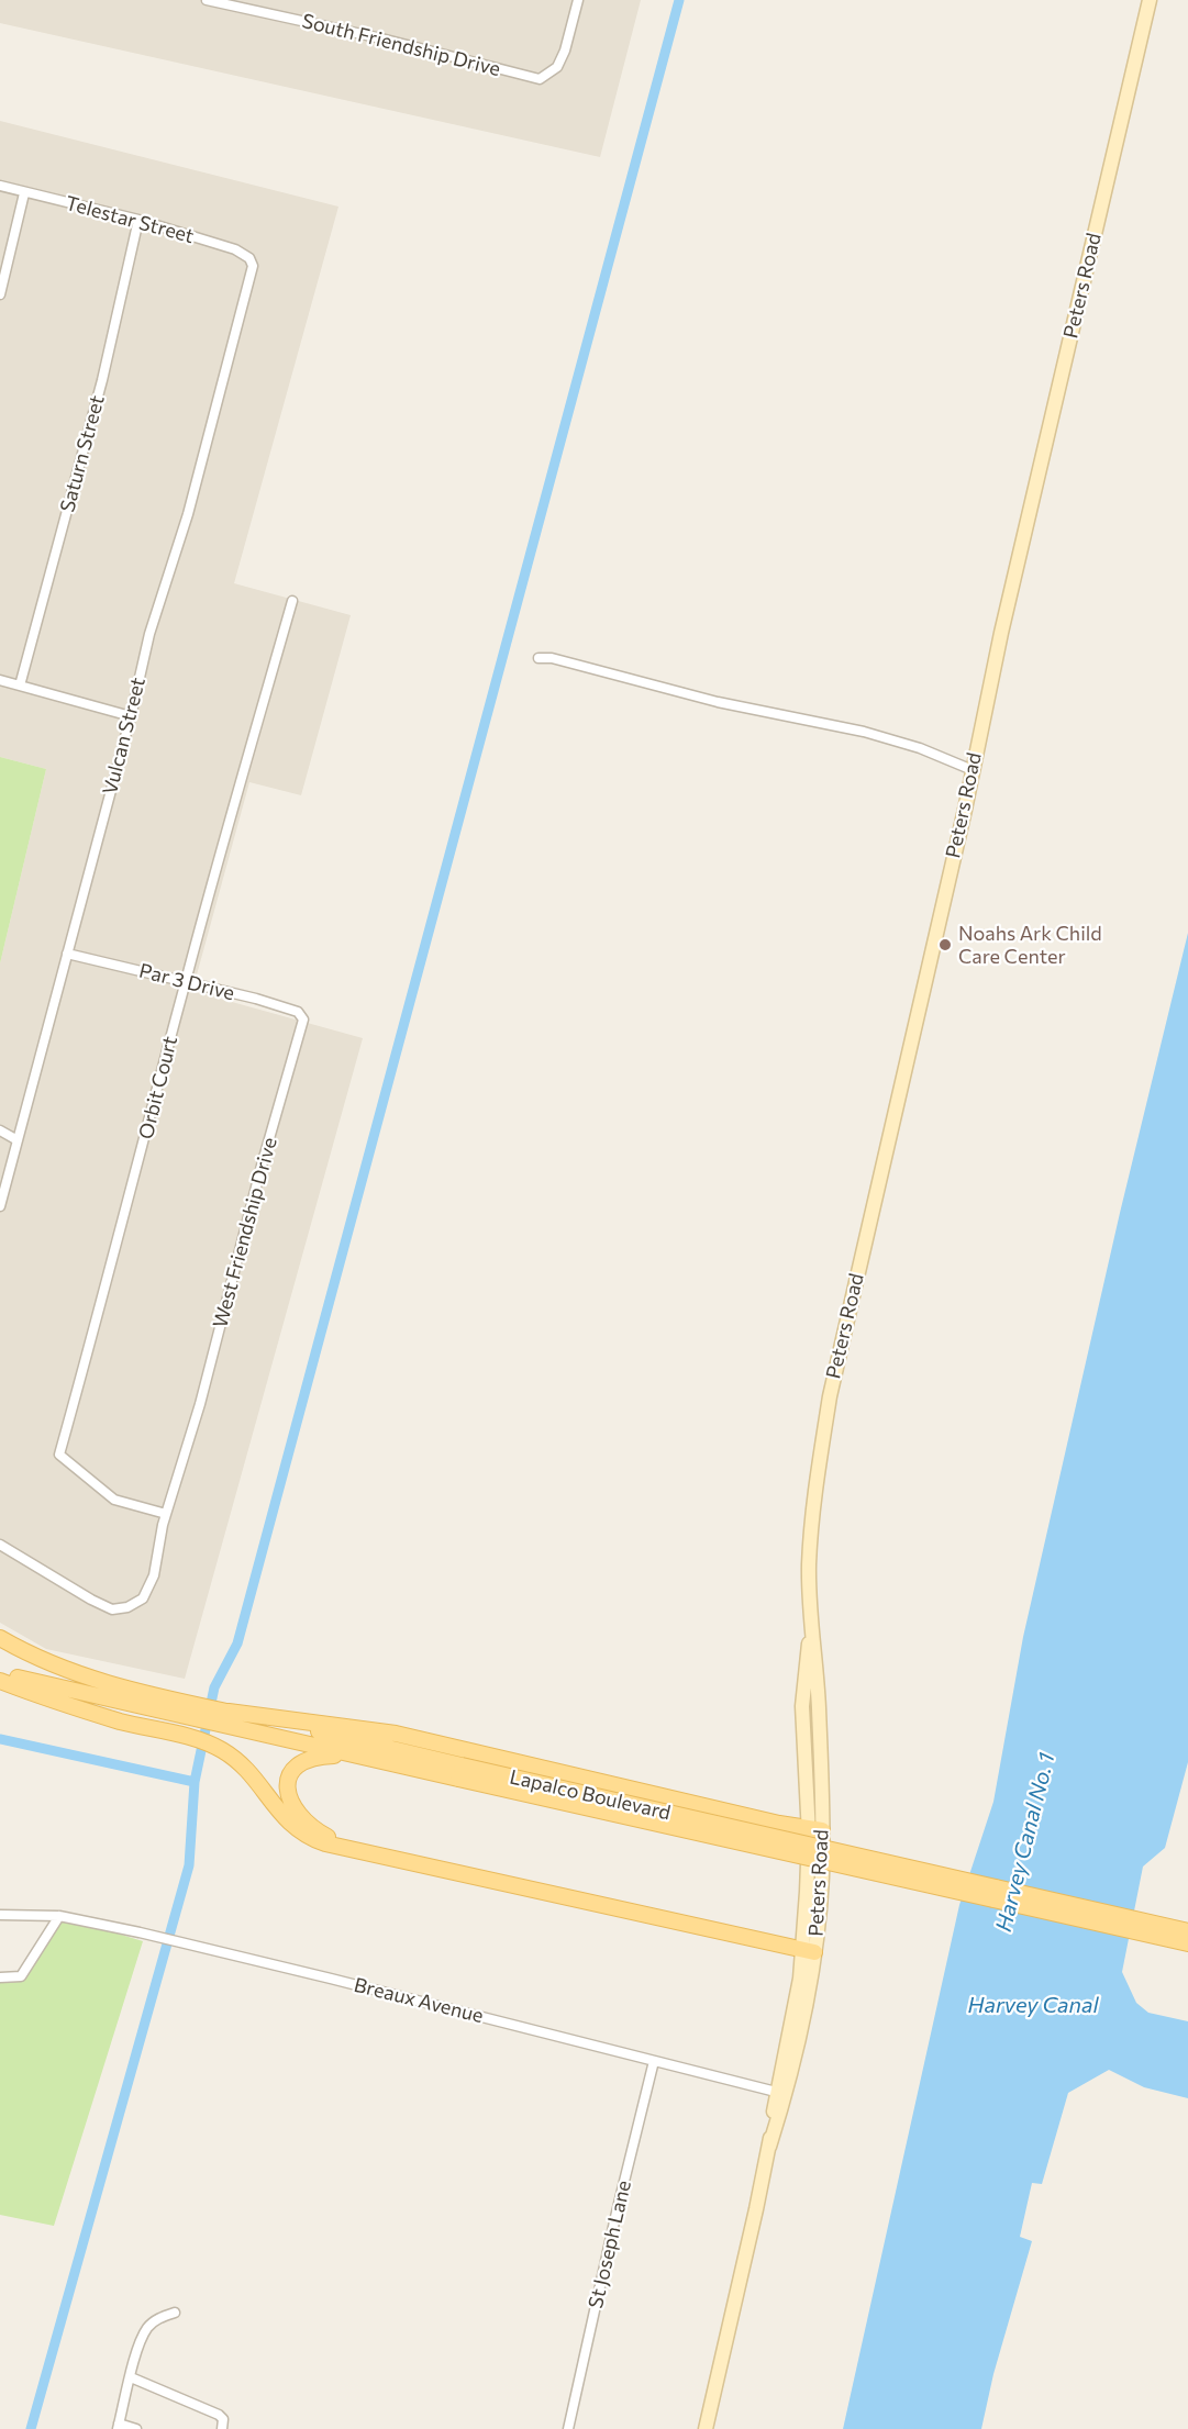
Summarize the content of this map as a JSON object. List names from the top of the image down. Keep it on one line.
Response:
{"streets":{"main road":["Peters Road","Lapalco Boulevard"],"street":["South Friendship Drive","Telestar Street","Saturn Street","Vulcan Street","Par 3 Drive","Orbit Court","West Friendship Drive","Breaux Avenue","St Joseph Lane"]},"crossings":[["Telestar Street","Saturn Street"],["Telestar Street","Vulcan Street"],["Peters Road","Breaux Avenue"],["Vulcan Street","Par 3 Drive"],["Par 3 Drive","Orbit Court"],["Par 3 Drive","West Friendship Drive"],["Orbit Court","West Friendship Drive"],["Breaux Avenue","St Joseph Lane"]],"water":["Harvey Canal No. 1","Harvey Canal"],"places":["Noahs Ark Child Care Center"]}
